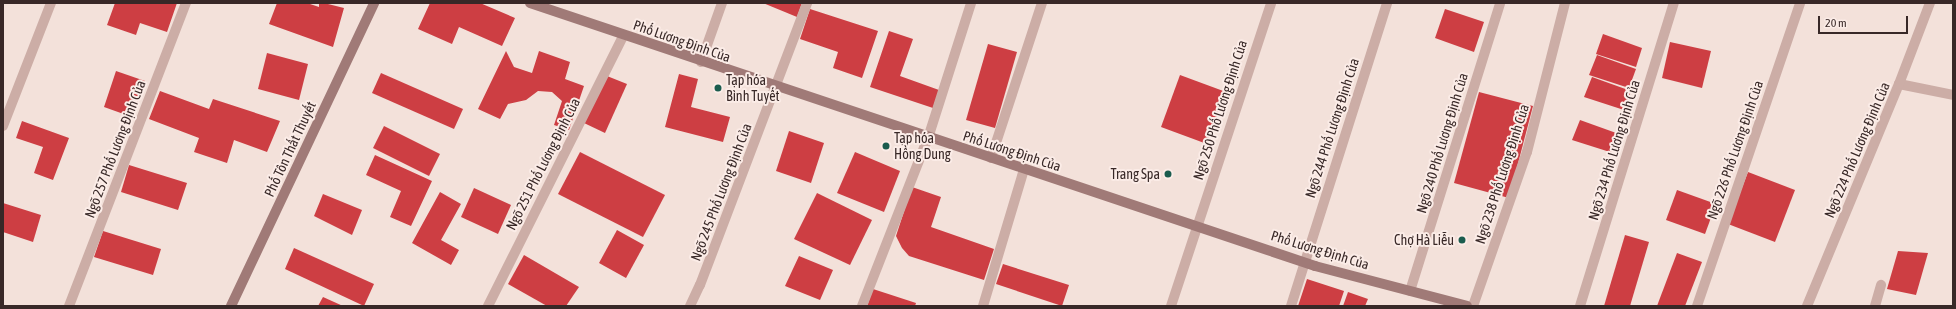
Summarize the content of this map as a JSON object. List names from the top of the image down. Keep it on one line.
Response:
{"streets":{"main road":["Phố Lương Định Của","Phố Tôn Thất Thuyết"],"street":["Ngõ 250 Phố Lương Định Của","Ngõ 244 Phố Lương Định Của","Ngõ 240 Phố Lương Định Của","Ngõ 257 Phố Lương Định Của","Ngõ 234 Phố Lương Định Của","Ngõ 226 Phố Lương Định Của","Ngõ 224 Phố Lương Định Của","Ngõ 251 Phố Lương Định Của","Ngõ 238 Phố Lương Định Của","Ngõ 245 Phố Lương Định Của"]},"crossings":[["Phố Lương Định Của","Ngõ 250 Phố Lương Định Của"],["Phố Lương Định Của","Ngõ 244 Phố Lương Định Của"],["Phố Lương Định Của","Ngõ 240 Phố Lương Định Của"],["Phố Lương Định Của","Ngõ 251 Phố Lương Định Của"],["Phố Lương Định Của","Ngõ 245 Phố Lương Định Của"]],"places":["Tạp hóa Bình Tuyết","Tạp hóa Hồng Dung","Trang Spa","Chợ Hà Liễu"],"scale_bar":"20 m"}
